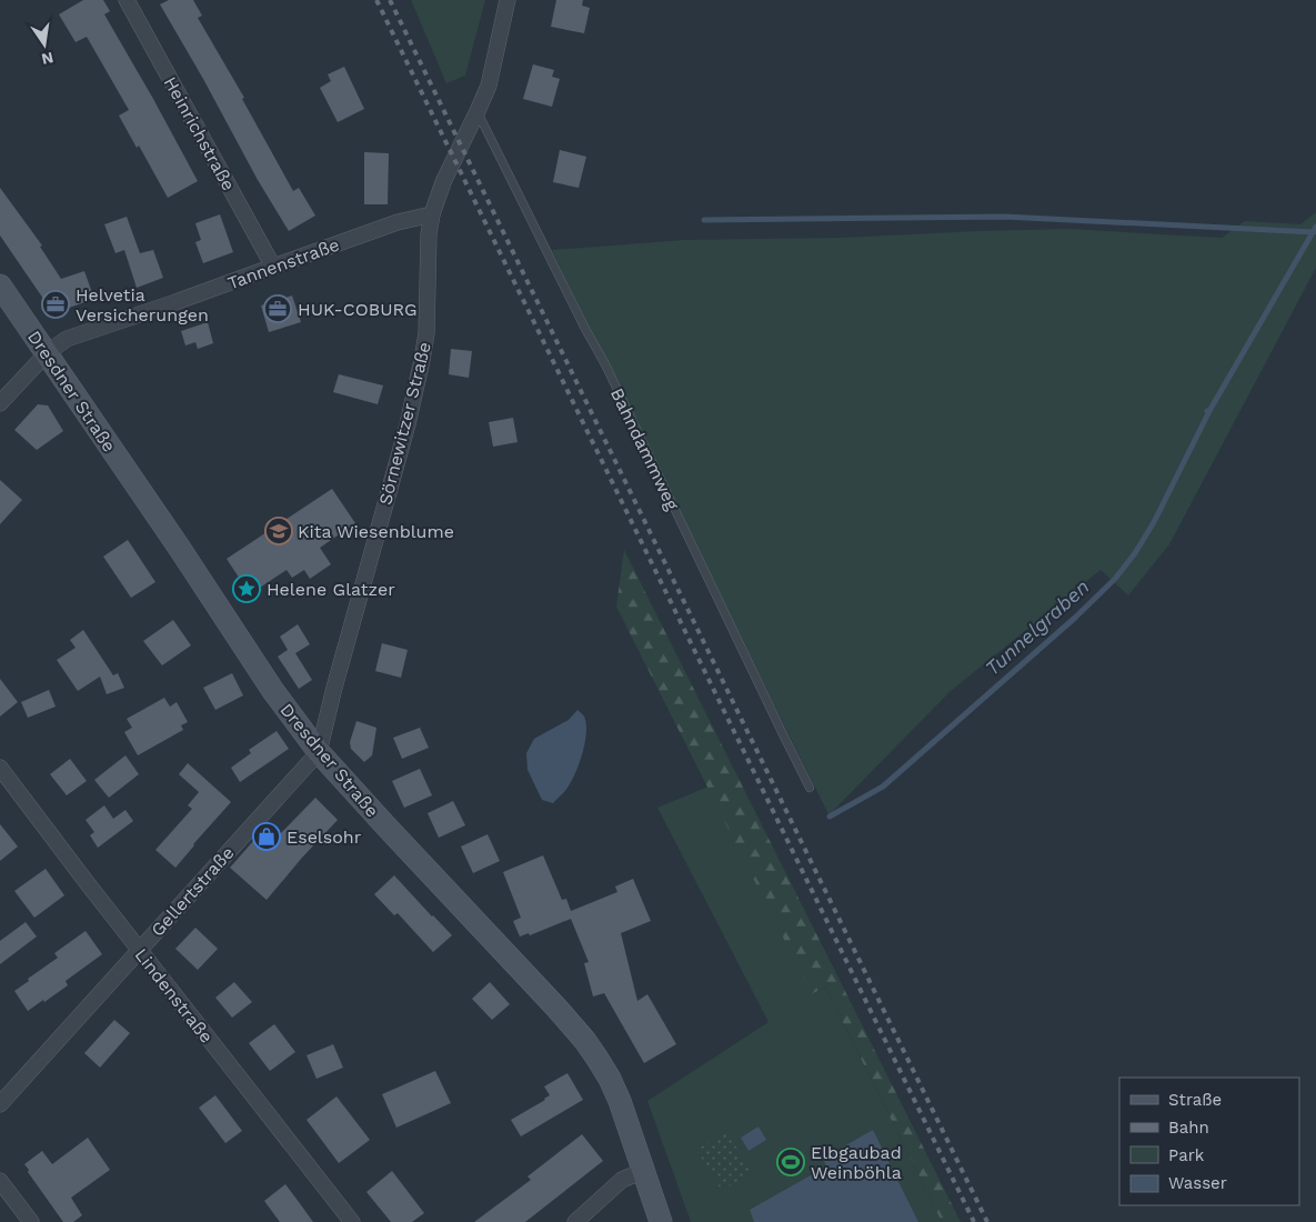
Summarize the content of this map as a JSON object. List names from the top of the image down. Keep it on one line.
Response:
{"streets":{"main road":["Dresdner Straße"],"street":["Heinrichstraße","Tannenstraße","Sörnewitzer Straße","Gellertstraße","Lindenstraße"],"lane":["Bahndammweg"]},"crossings":[["Heinrichstraße","Tannenstraße"],["Tannenstraße","Dresdner Straße"],["Tannenstraße","Sörnewitzer Straße"],["Dresdner Straße","Sörnewitzer Straße"],["Dresdner Straße","Gellertstraße"],["Sörnewitzer Straße","Bahndammweg"],["Sörnewitzer Straße","Gellertstraße"],["Gellertstraße","Lindenstraße"]],"water":["Tunnelgraben"],"places":{"office":["Helvetia Versicherungen","HUK-COBURG"],"school or university":["Kita Wiesenblume"],"place":["Helene Glatzer"],"shop":["Eselsohr"],"sports":["Elbgaubad Weinböhla"]},"legend":["Straße","Bahn","Park","Wasser"],"north":"bottom"}
